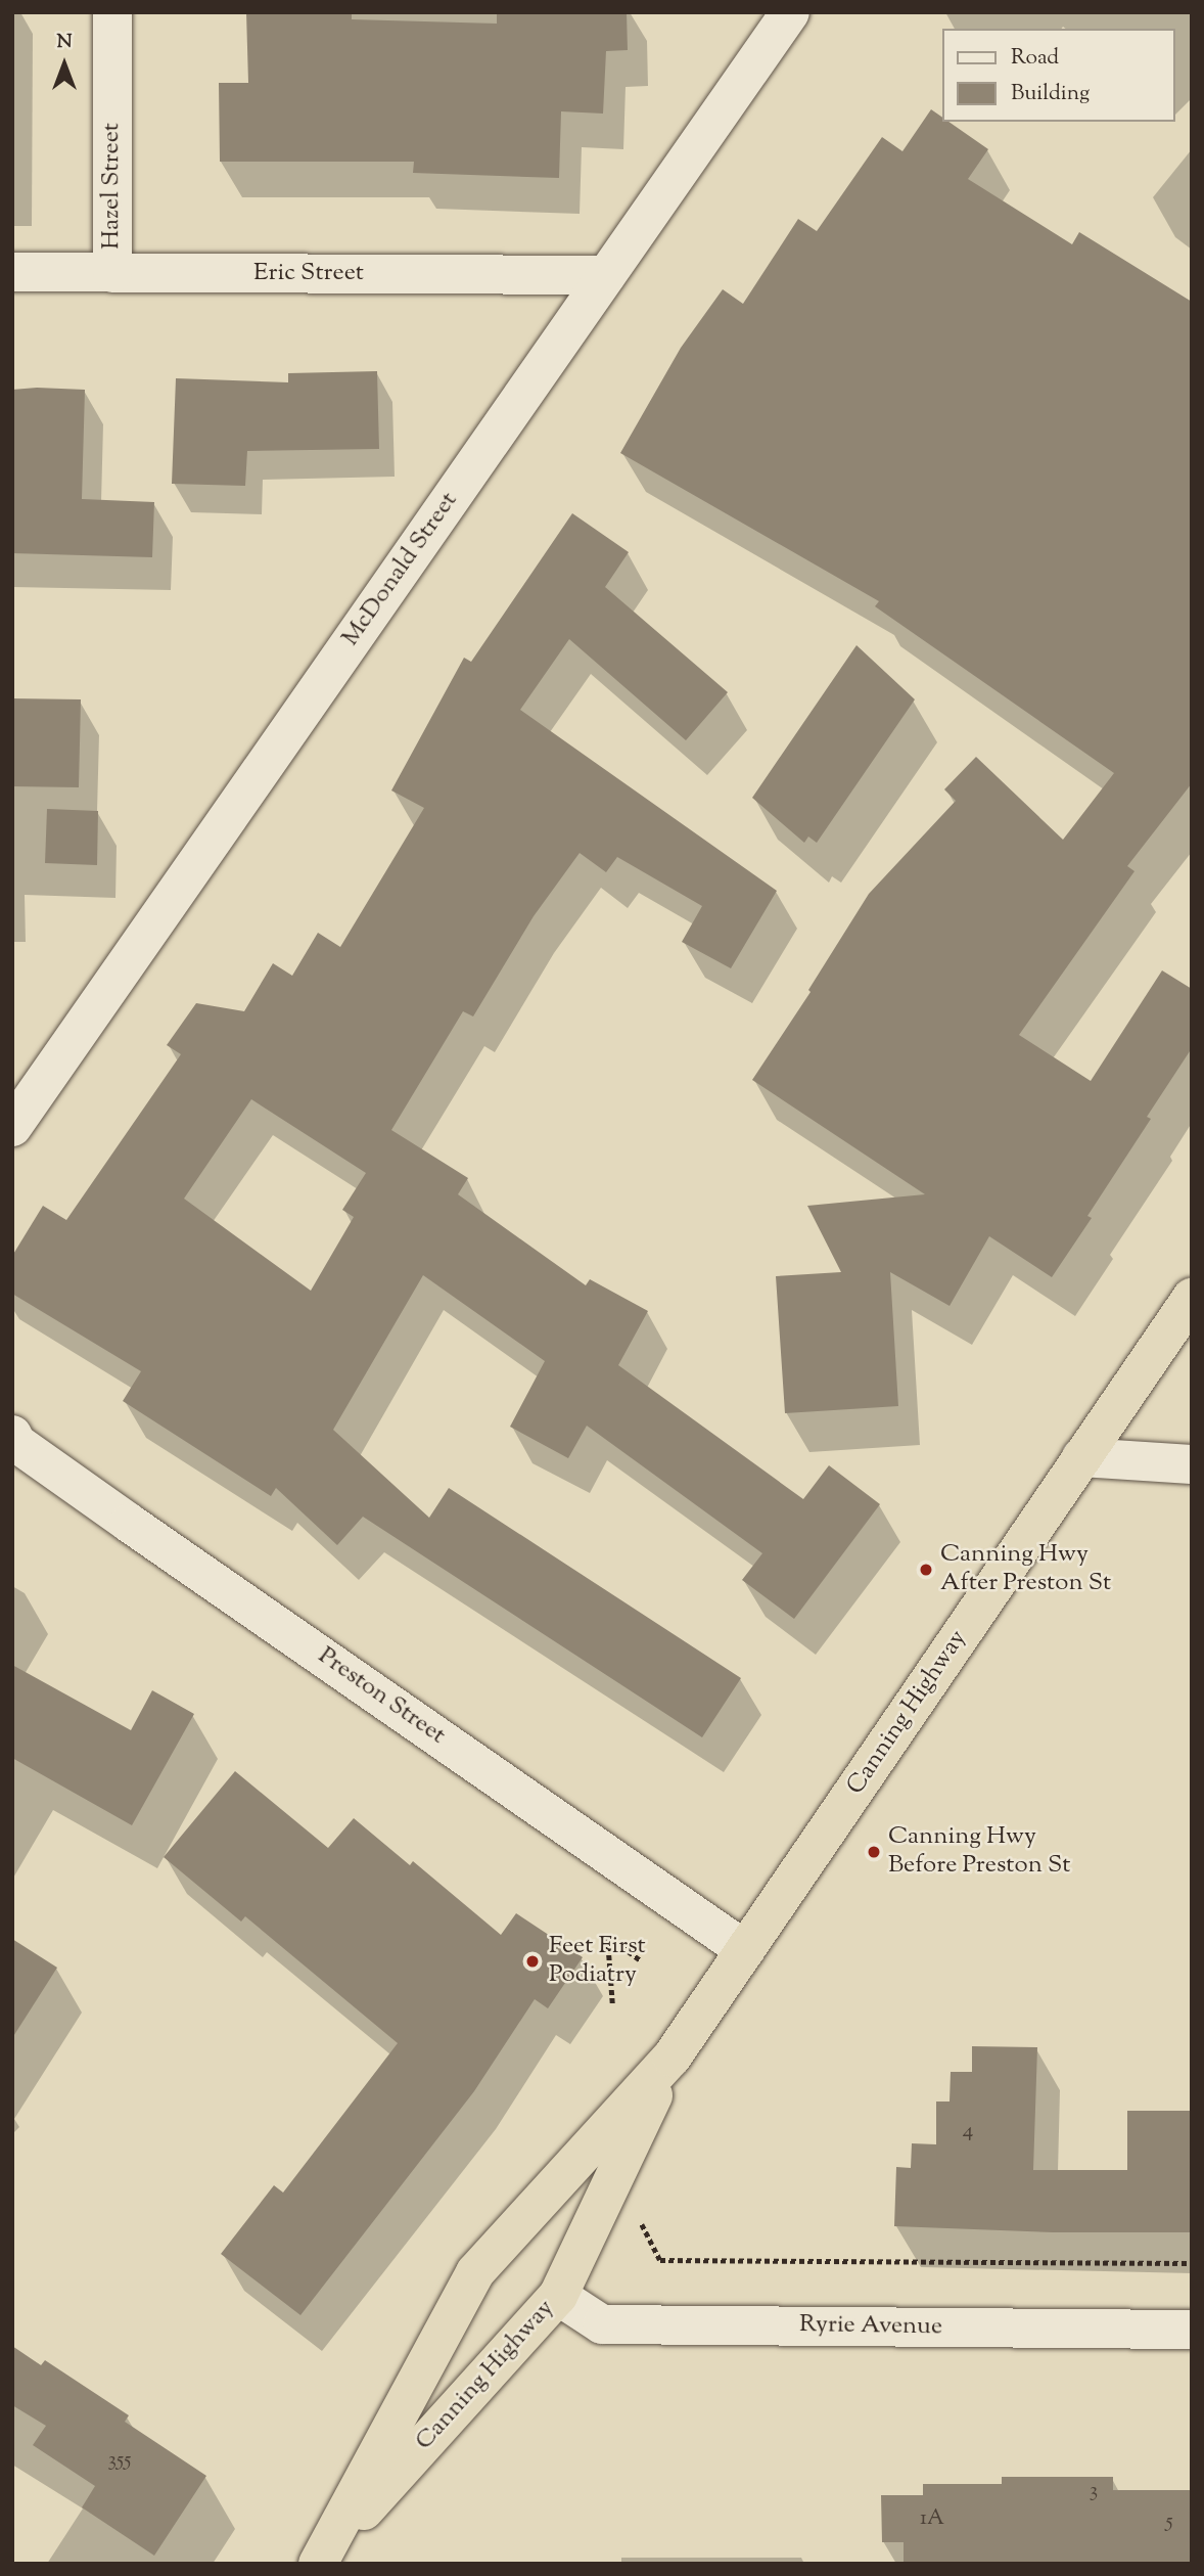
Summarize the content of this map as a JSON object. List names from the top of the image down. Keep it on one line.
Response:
{"streets":{"highway":["Canning Highway"],"street":["Hazel Street","Eric Street","McDonald Street","Preston Street","Ryrie Avenue"]},"crossings":[["Hazel Street","Eric Street"],["Eric Street","McDonald Street"],["Preston Street","Canning Highway"],["Canning Highway","Ryrie Avenue"]],"places":["Canning Hwy After Preston St","Canning Hwy Before Preston St","Feet First Podiatry"],"house_numbers":["4","355","3","1A","5"],"legend":["Road","Building"],"north":"top"}
